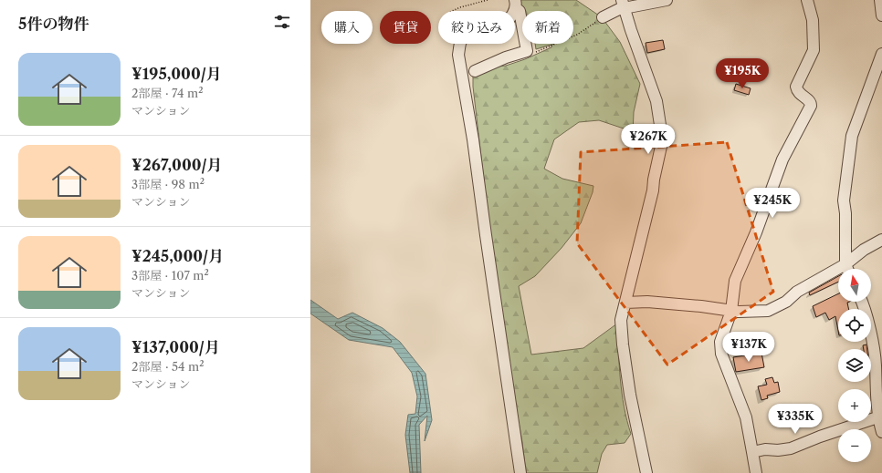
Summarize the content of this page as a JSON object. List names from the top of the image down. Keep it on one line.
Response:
{"north":"top","page":{"heading":"5件の物件","chip":["購入","賃貸","絞り込み","新着"],"list":[{"name":"¥195,000/月","note":"2部屋 · 74 m² · マンション"},{"name":"¥267,000/月","note":"3部屋 · 98 m² · マンション"},{"name":"¥245,000/月","note":"3部屋 · 107 m² · マンション"},{"name":"¥137,000/月","note":"2部屋 · 54 m² · マンション"}],"price":["¥195K","¥267K","¥245K","¥137K","¥335K"],"map_buttons":["+","−"]}}
